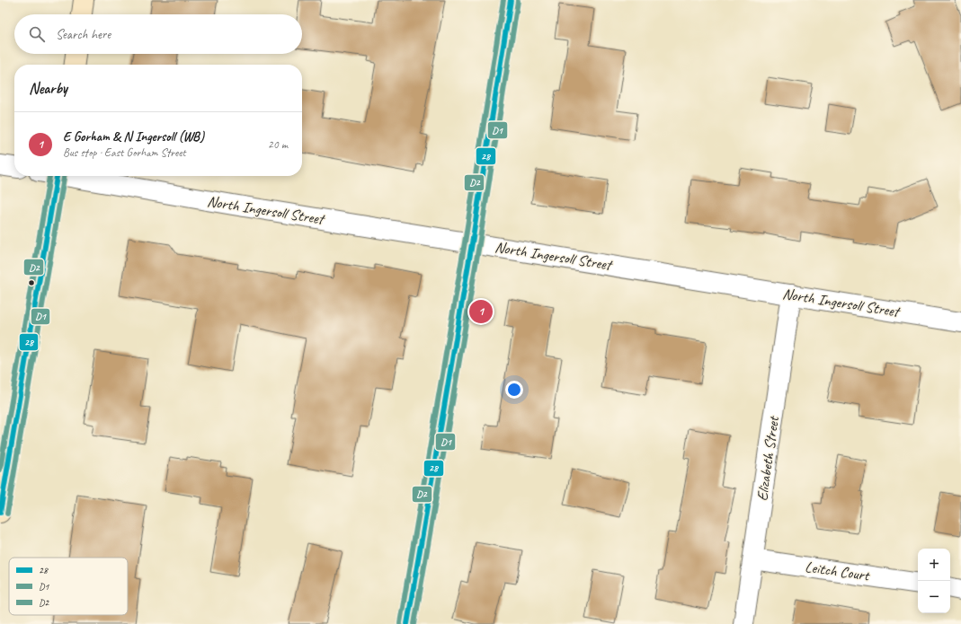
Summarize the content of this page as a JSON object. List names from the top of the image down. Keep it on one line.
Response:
{"streets":{"street":["North Ingersoll Street","Elizabeth Street","Leitch Court"]},"crossings":[["North Ingersoll Street","Elizabeth Street"],["Elizabeth Street","Leitch Court"]],"lines":["transit line 28","transit line D2","transit line D1"],"legend":["28","D1","D2"],"page":{"search":"Search here","heading":"Nearby","list":[{"mark":"1","name":"E Gorham & N Ingersoll (WB)","note":"Bus stop · East Gorham Street","value":"20 m"}],"pins":"1","map_buttons":["+","−"]}}
